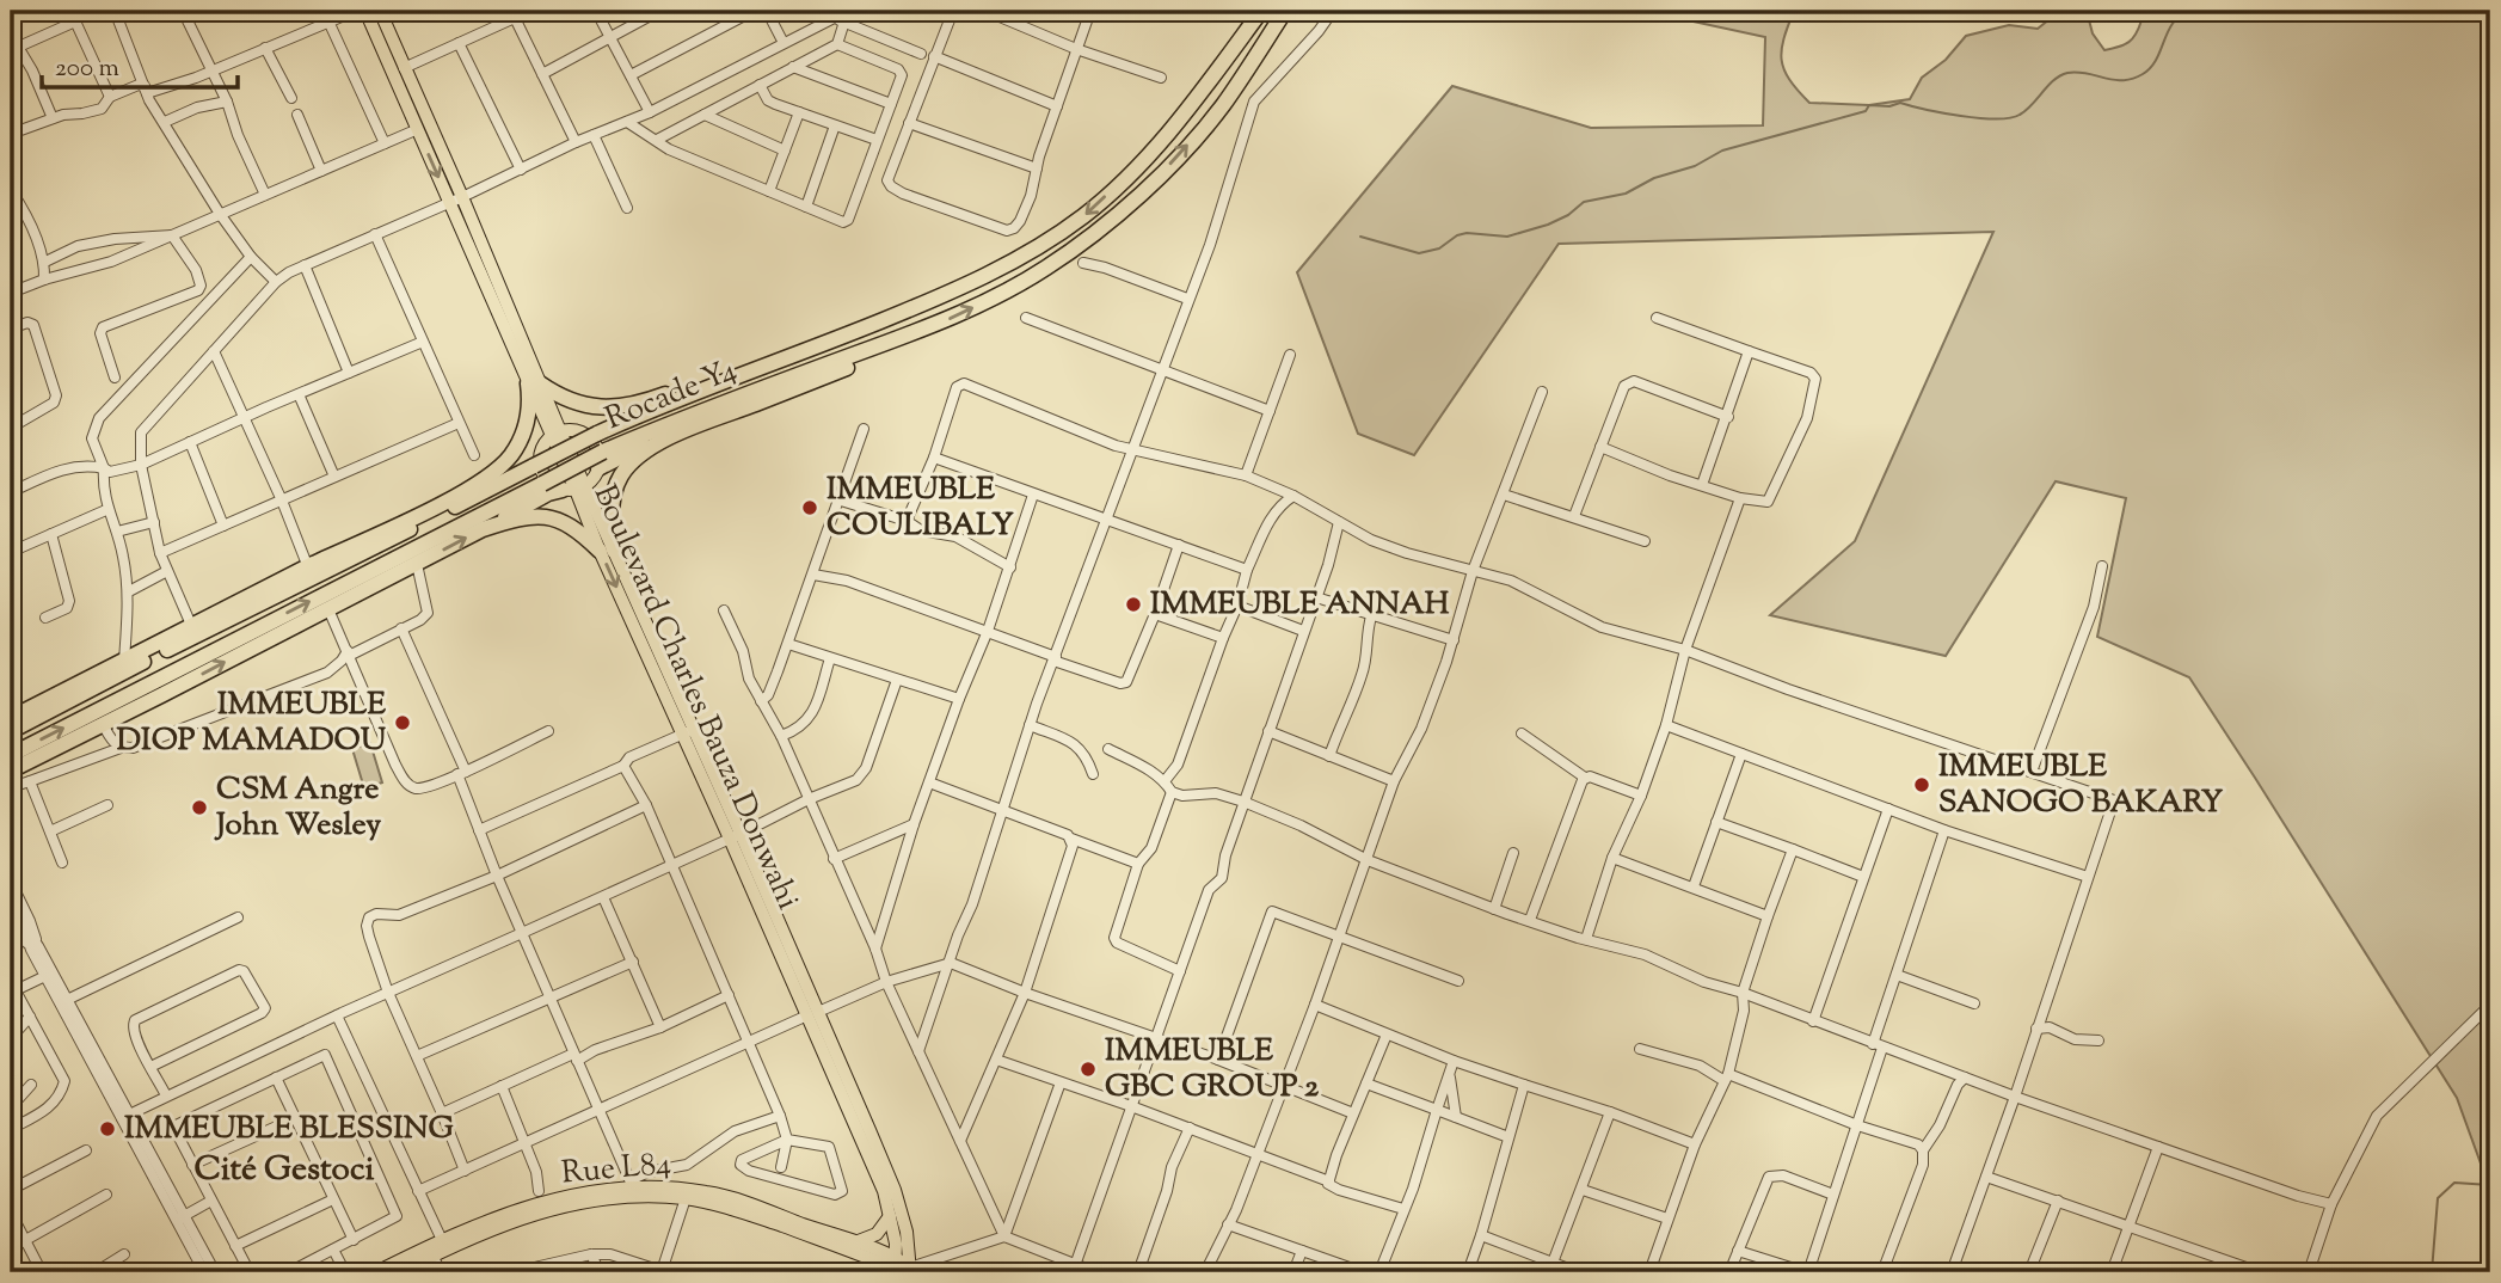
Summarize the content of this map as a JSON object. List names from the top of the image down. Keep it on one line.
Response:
{"streets":{"highway":["Rocade Y4"],"main road":["Boulevard Charles Bauza Donwahi","Rue L84"]},"crossings":[["Rocade Y4","Boulevard Charles Bauza Donwahi"],["Boulevard Charles Bauza Donwahi","Rue L84"]],"districts":["Cité Gestoci"],"places":["IMMEUBLE COULIBALY","IMMEUBLE ANNAH","IMMEUBLE DIOP MAMADOU","IMMEUBLE SANOGO BAKARY","CSM Angre John Wesley","IMMEUBLE GBC GROUP 2","IMMEUBLE BLESSING"],"scale_bar":"200 m"}
